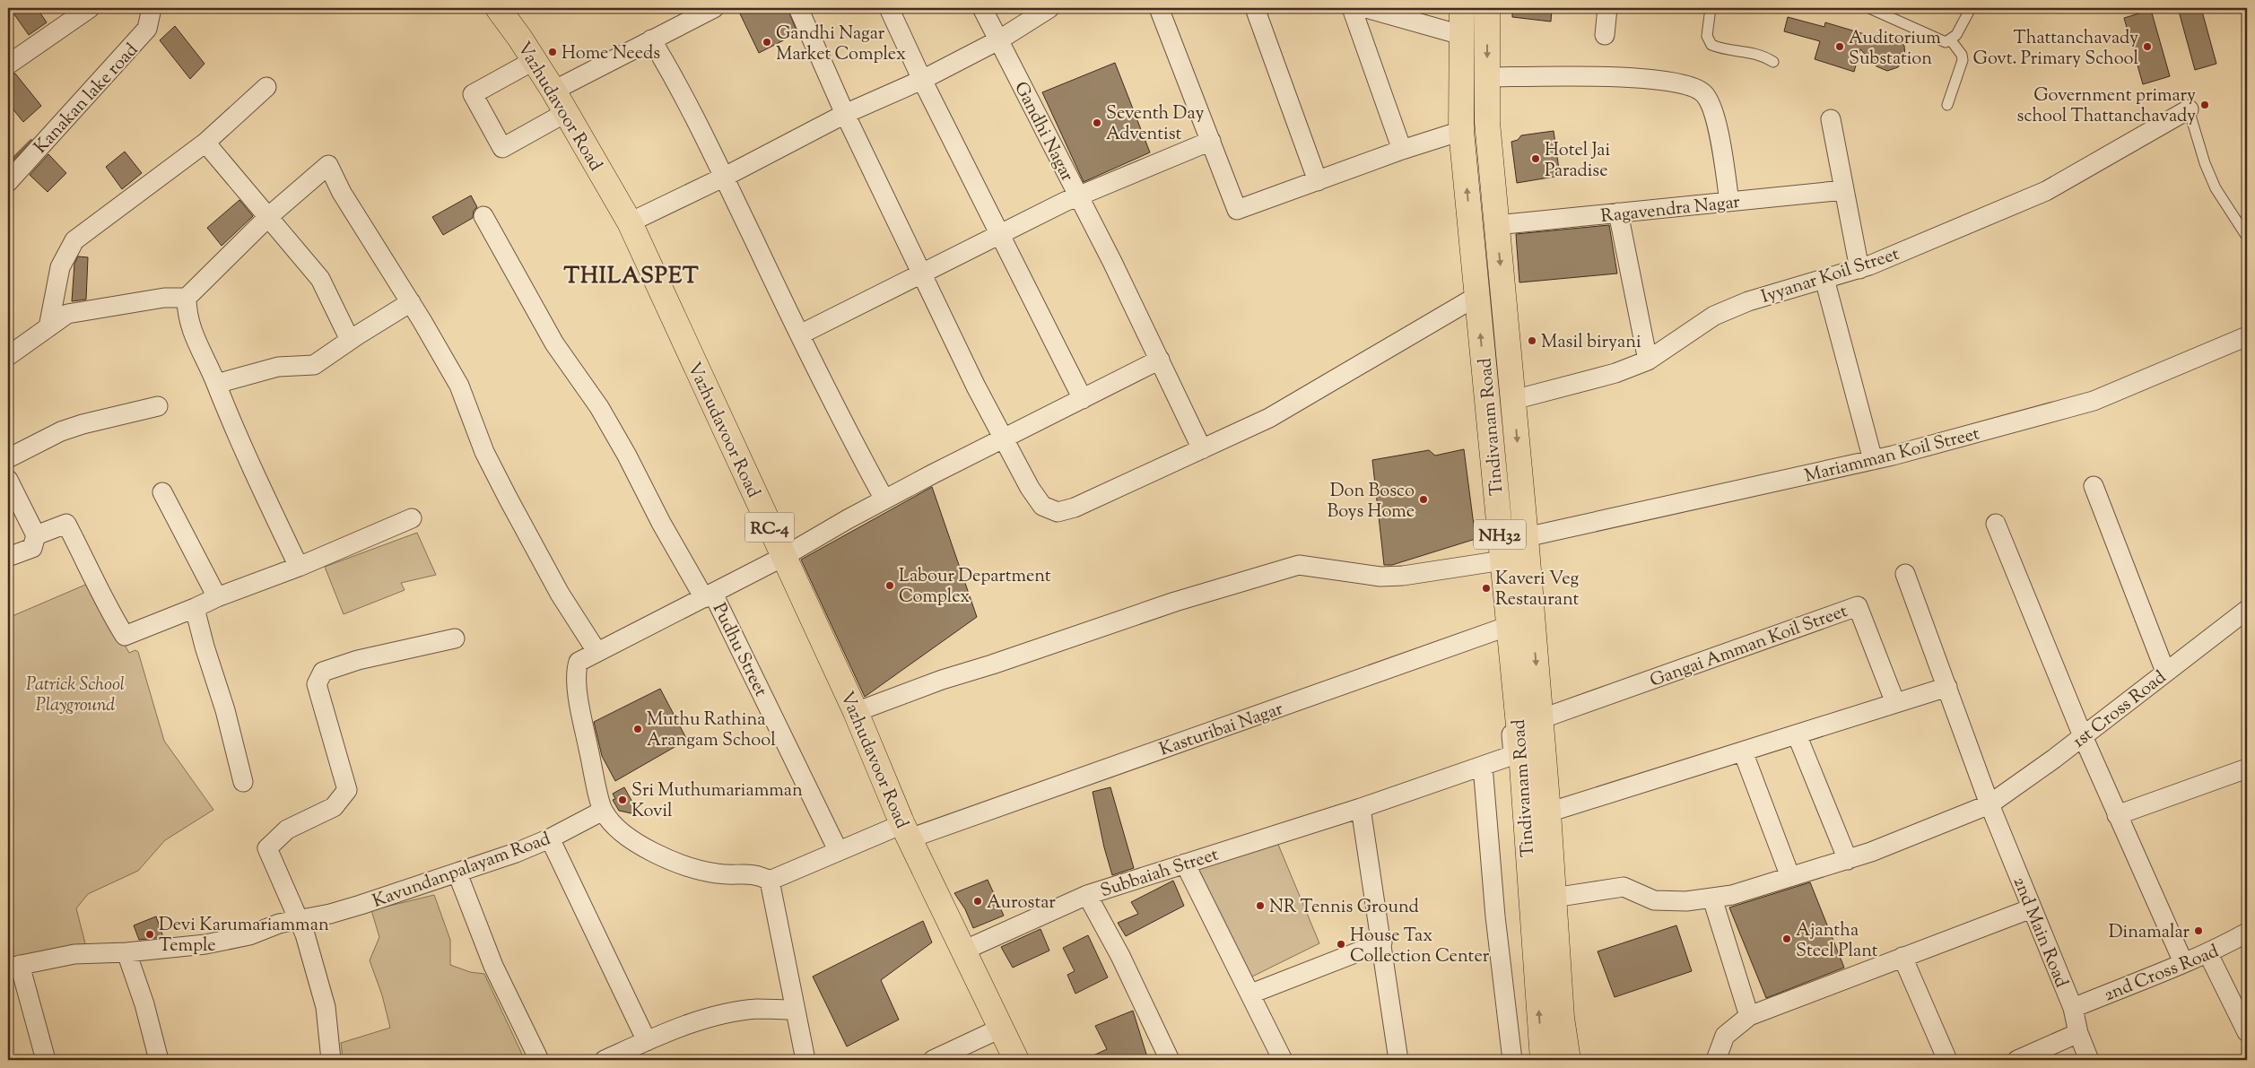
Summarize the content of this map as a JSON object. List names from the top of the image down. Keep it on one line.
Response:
{"streets":{"main road":["Vazhudavoor Road","Tindivanam Road","RC-4","NH32"],"street":["Kanakan lake road","Gandhi Nagar","Ragavendra Nagar","Iyyanar Koil Street","Mariamman Koil Street","Gangai Amman Koil Street","Pudhu Street","1st Cross Road","Kasturibai Nagar","Kavundanpalayam Road","Subbaiah Street","2nd Main Road","2nd Cross Road"]},"crossings":[["Vazhudavoor Road","Kasturibai Nagar"],["Vazhudavoor Road","Subbaiah Street"],["Ragavendra Nagar","NH32"],["Iyyanar Koil Street","NH32"],["Tindivanam Road","Kasturibai Nagar"],["Tindivanam Road","Subbaiah Street"],["Mariamman Koil Street","NH32"],["NH32","Gangai Amman Koil Street"],["NH32","1st Cross Road"],["NH32","Kasturibai Nagar"],["1st Cross Road","2nd Main Road"],["Kasturibai Nagar","Subbaiah Street"],["2nd Main Road","2nd Cross Road"]],"districts":["THILASPET"],"parks":["Patrick School Playground"],"places":["Gandhi Nagar Market Complex","Auditorium Substation","Thattanchavady Govt. Primary School","Home Needs","Government primary school Thattanchavady","Seventh Day Adventist","Hotel Jai Paradise","Masil biryani","Don Bosco Boys Home","Labour Department Complex","Kaveri Veg Restaurant","Muthu Rathina Arangam School","Sri Muthumariamman Kovil","Aurostar","NR Tennis Ground","Dinamalar","Devi Karumariamman Temple","Ajantha Steel Plant","House Tax Collection Center"]}
